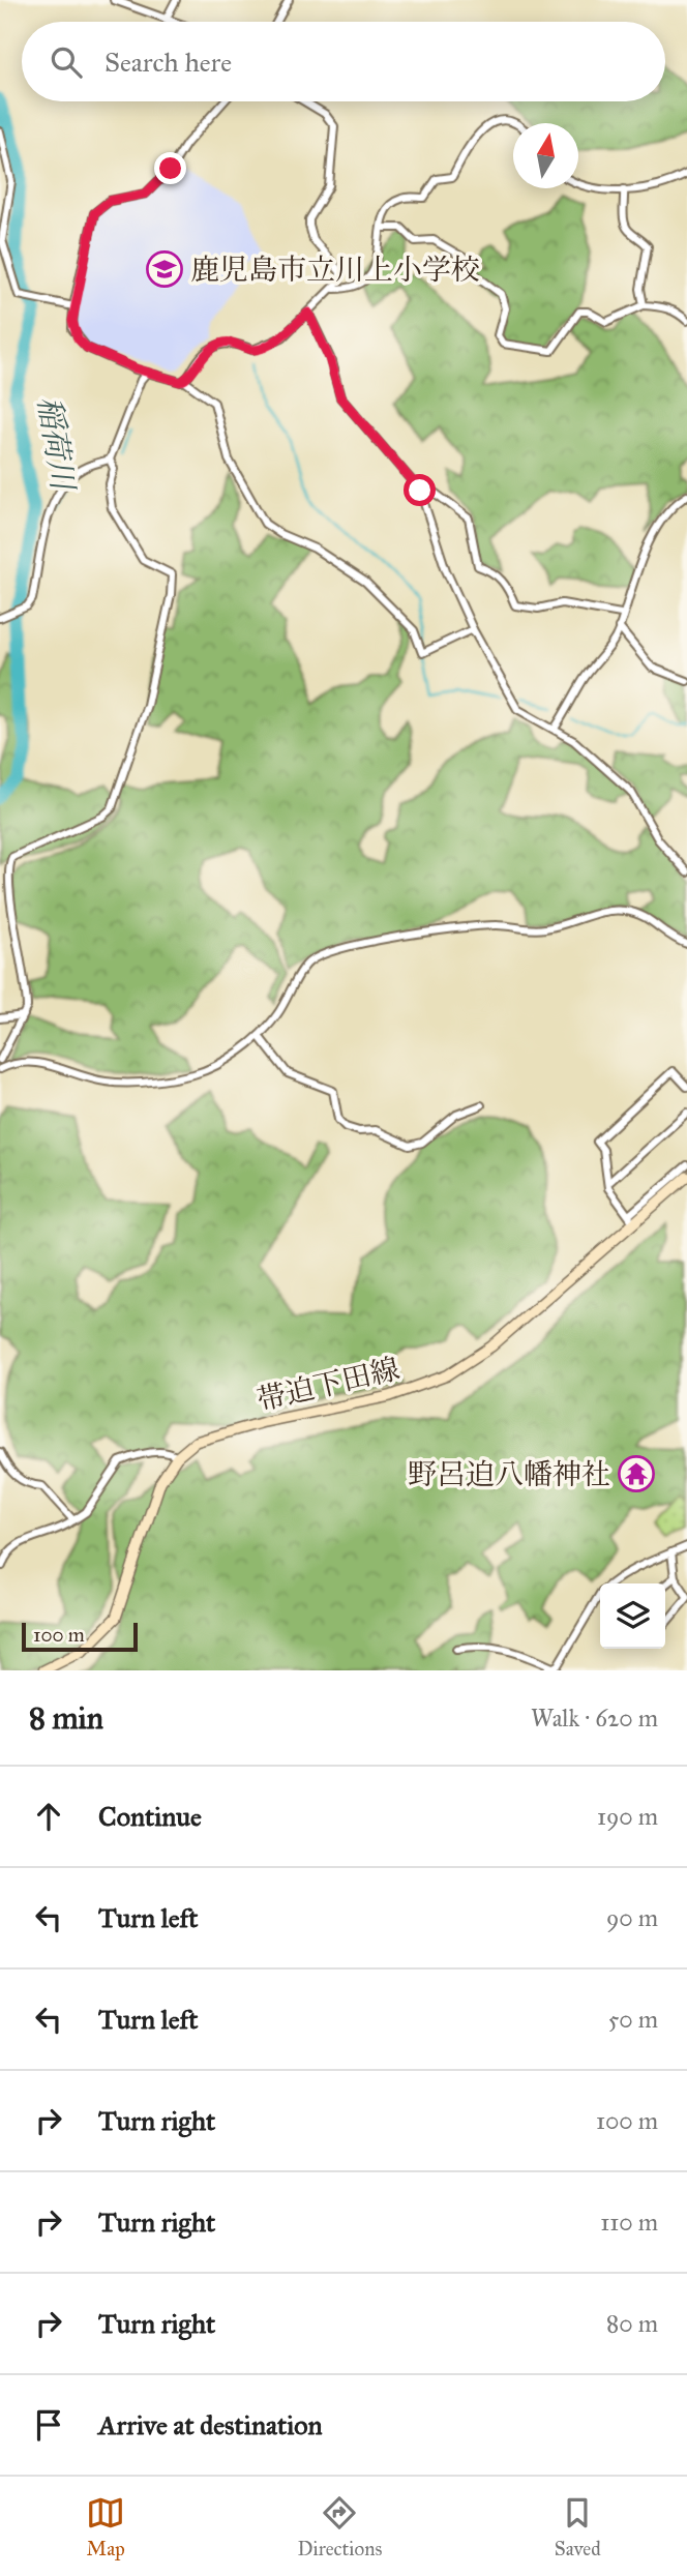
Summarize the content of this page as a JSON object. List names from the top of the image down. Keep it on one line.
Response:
{"streets":{"main road":["帯迫下田線"]},"water":["稲荷川"],"places":{"school or university":["鹿児島市立川上小学校"],"temple":["野呂迫八幡神社"]},"scale_bar":"100 m","north":"top","page":{"search":"Search here","scale":"100 m","heading":["8 min","Walk · 620 m"],"list":[["Continue","190 m"],["Turn left","90 m"],["Turn left","50 m"],["Turn right","100 m"],["Turn right","110 m"],["Turn right","80 m"],"Arrive at destination"],"nav":["Map","Directions","Saved"]}}
